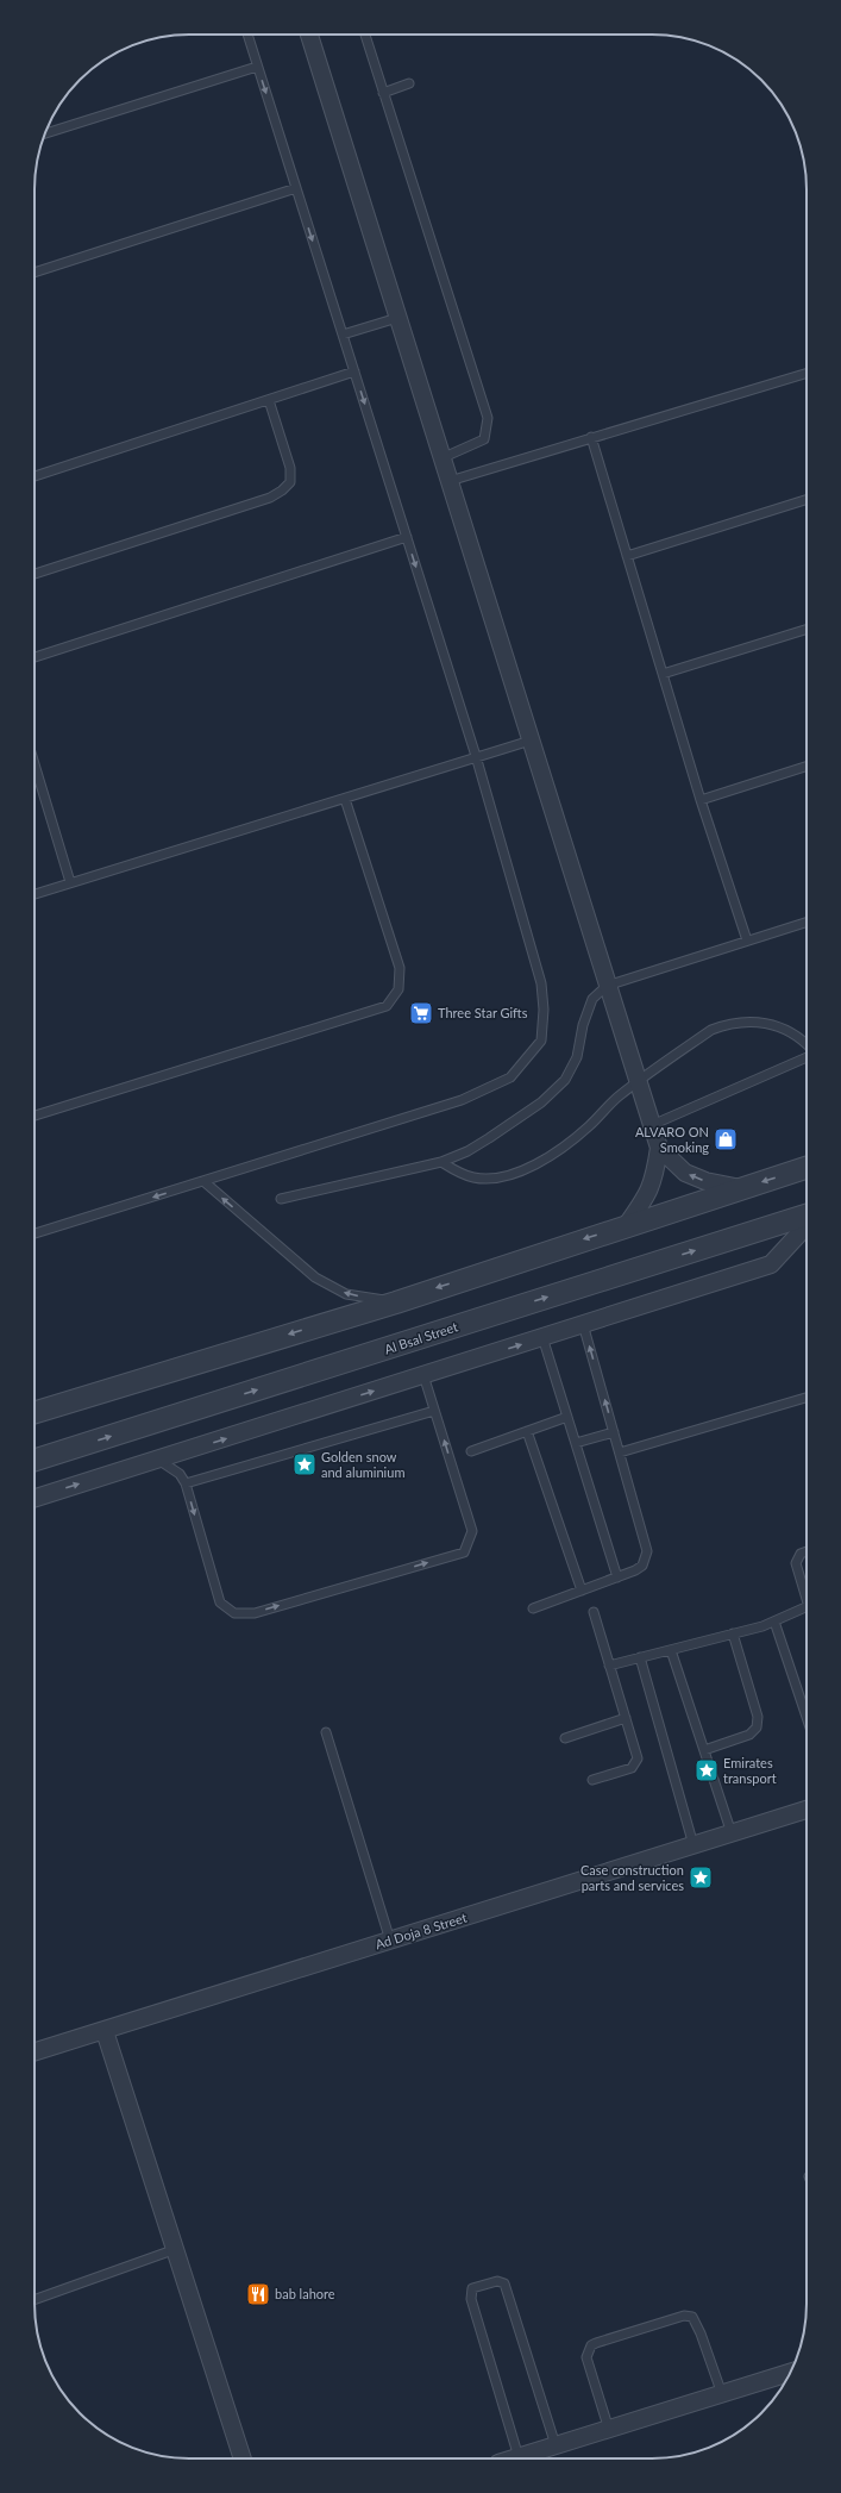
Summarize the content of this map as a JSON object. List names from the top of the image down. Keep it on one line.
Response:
{"streets":{"street":["Al Bsal Street","Ad Doja 8 Street"]},"places":{"supermarket":["Three Star Gifts"],"shop":["ALVARO ON Smoking"],"place":["Golden snow and aluminium","Emirates transport","Case construction parts and services"],"restaurant":["bab lahore"]}}
